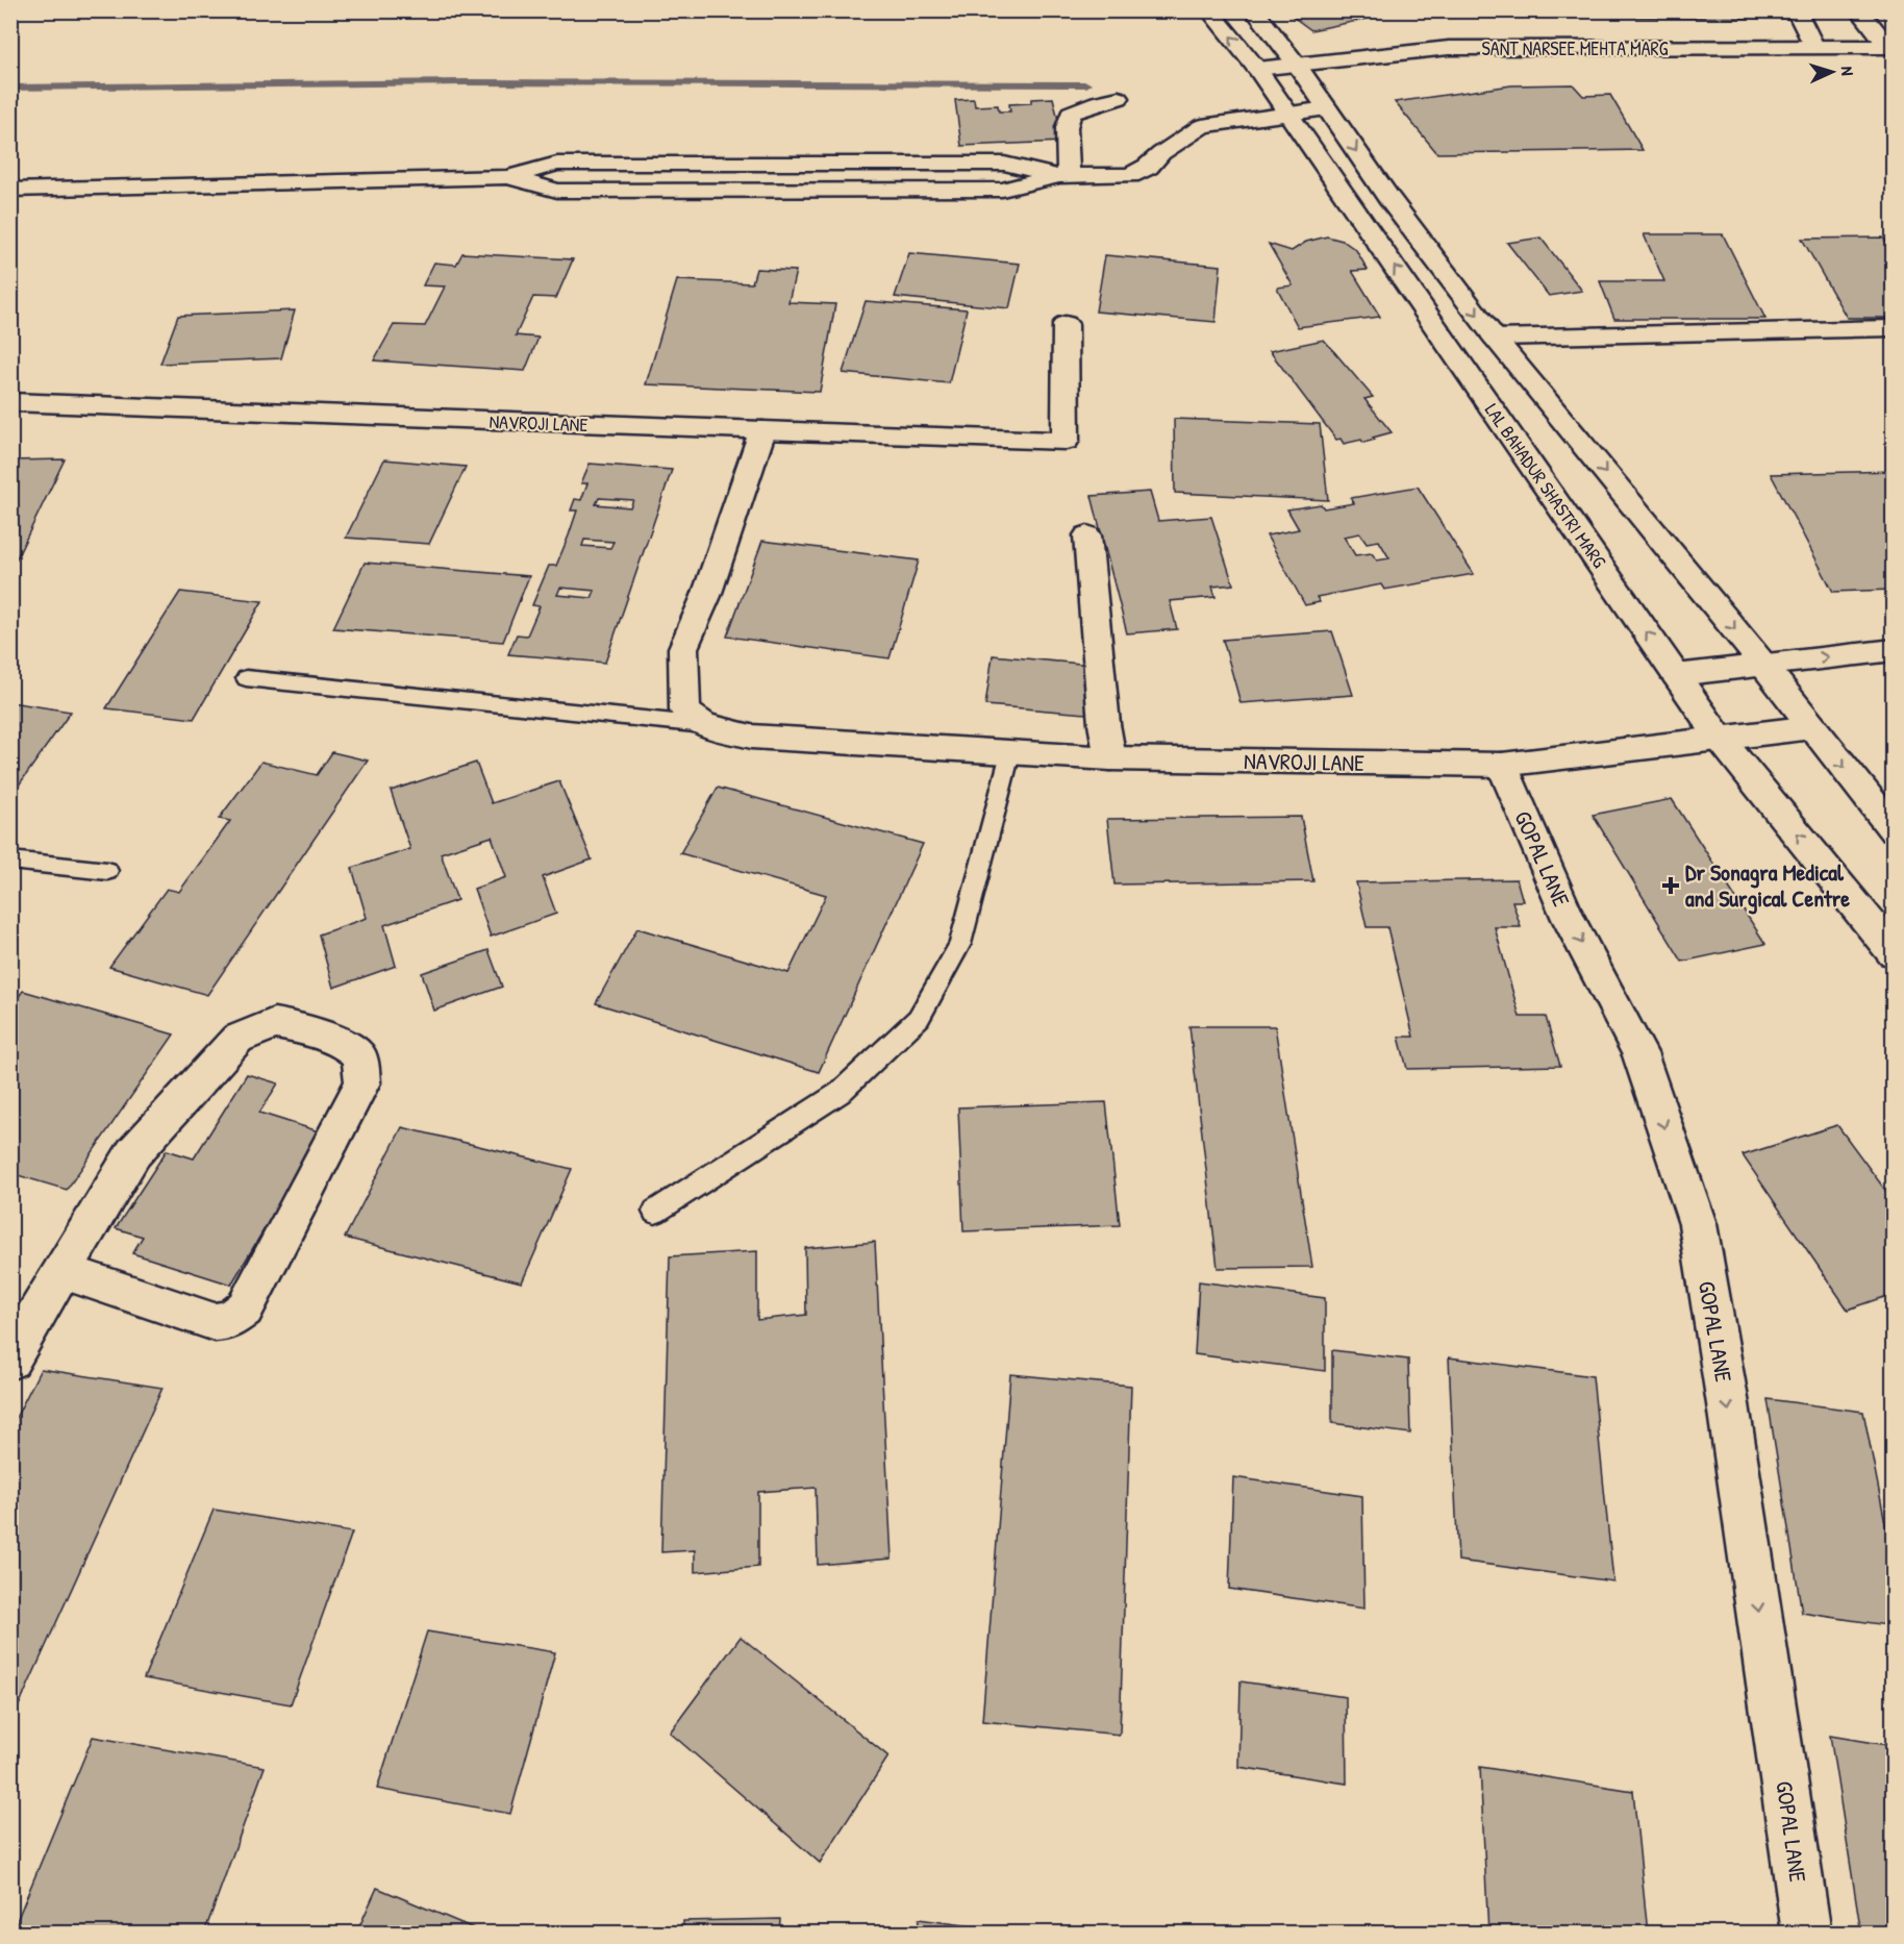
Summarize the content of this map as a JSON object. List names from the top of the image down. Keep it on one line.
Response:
{"streets":{"street":["SANT NARSEE MEHTA MARG","NAVROJI LANE","LAL BAHADUR SHASTRI MARG","GOPAL LANE"]},"crossings":[["SANT NARSEE MEHTA MARG","LAL BAHADUR SHASTRI MARG"],["NAVROJI LANE","LAL BAHADUR SHASTRI MARG"],["NAVROJI LANE","GOPAL LANE"]],"one_way":["GOPAL LANE"],"places":{"health":["Dr Sonagra Medical and Surgical Centre"]},"north":"right"}
